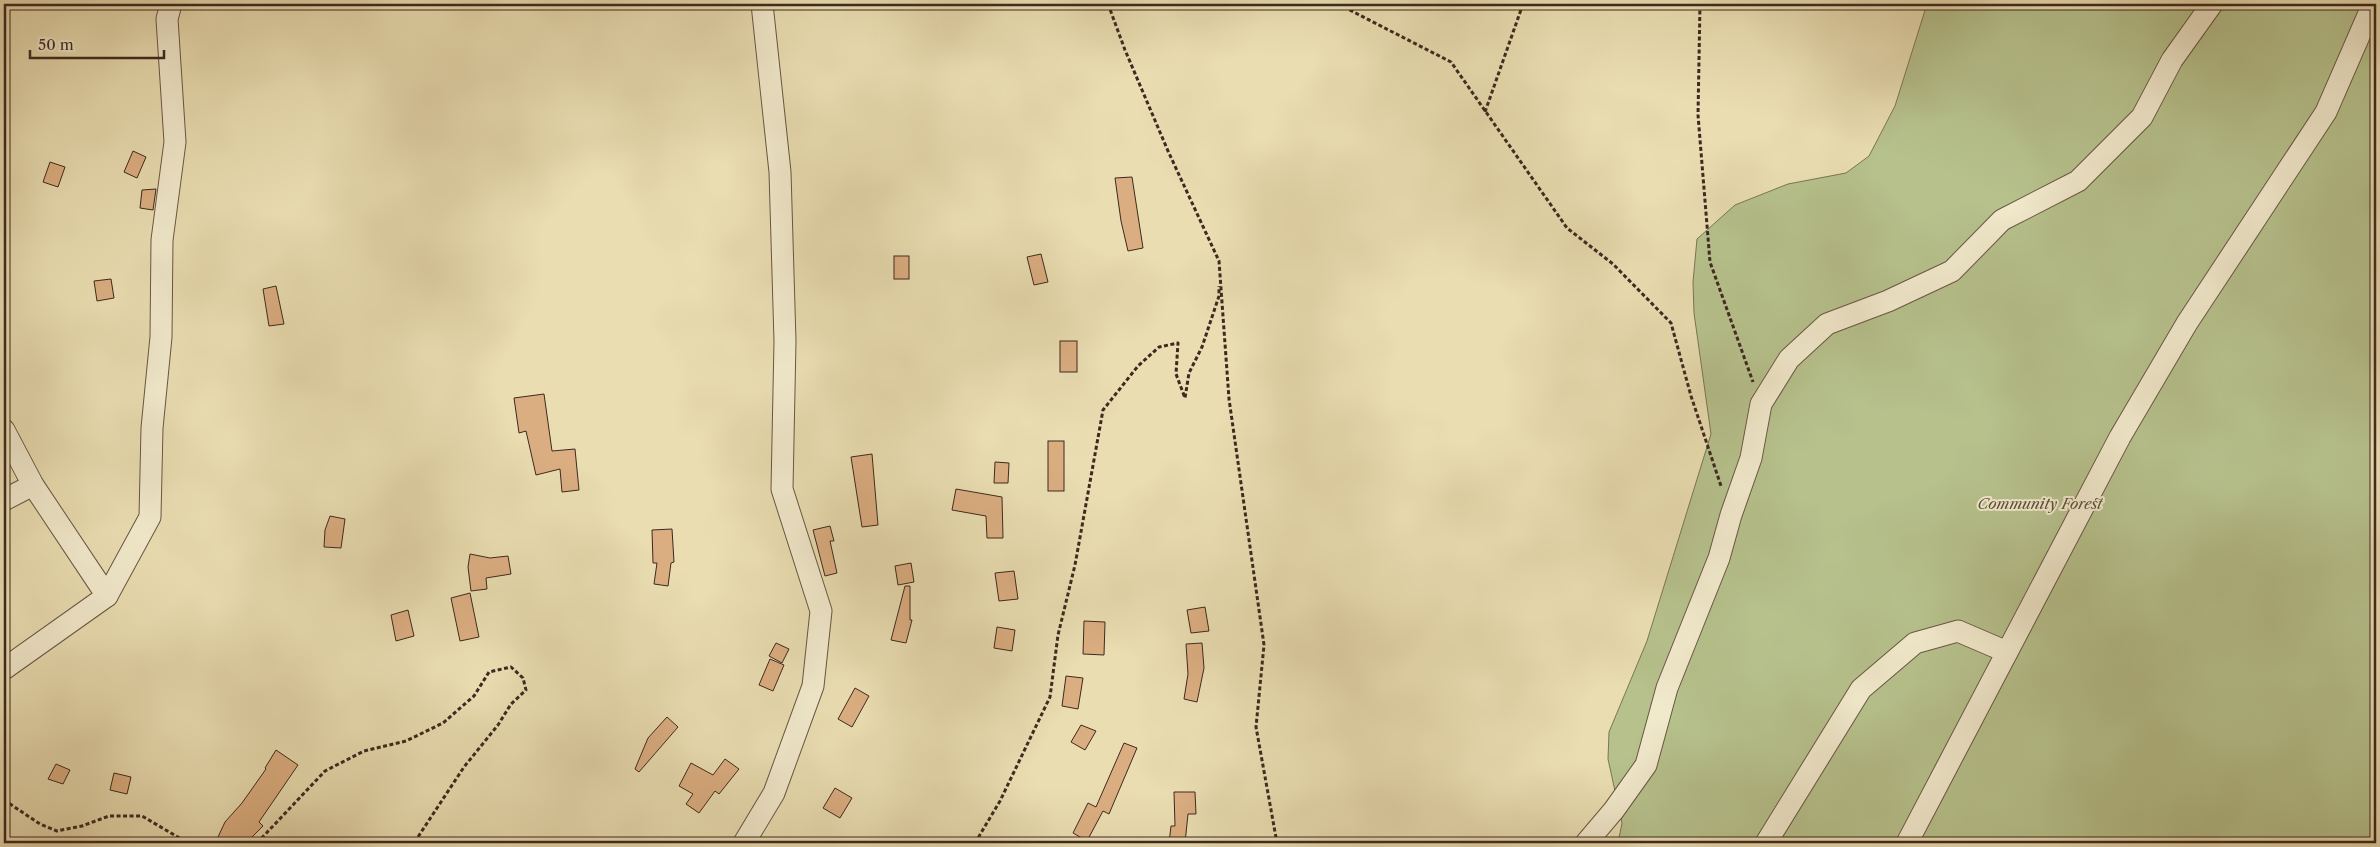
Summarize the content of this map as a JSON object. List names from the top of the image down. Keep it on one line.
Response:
{"parks":["Community Forest"],"scale_bar":"50 m"}
